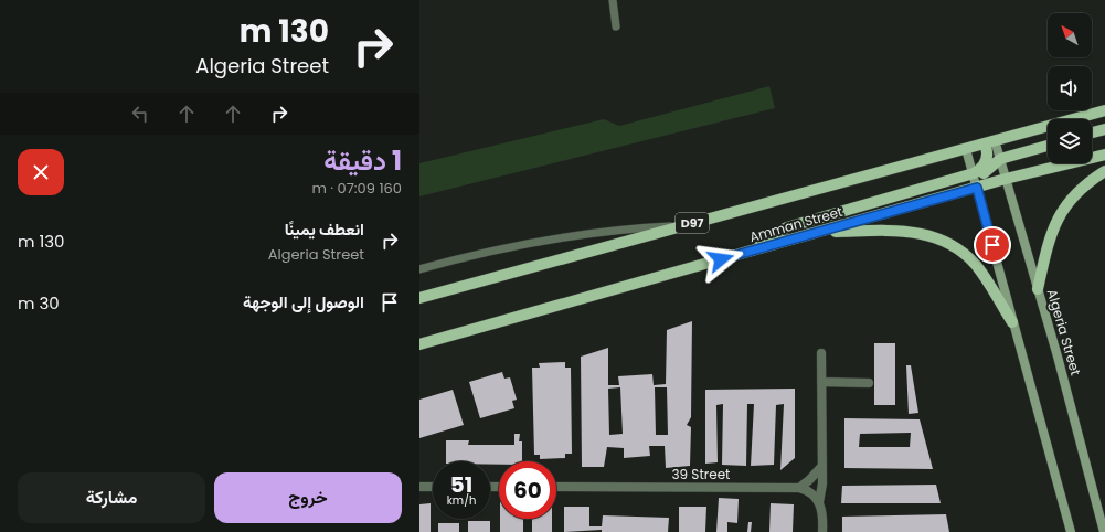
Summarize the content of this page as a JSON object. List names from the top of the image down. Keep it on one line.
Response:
{"streets":{"main road":["D97","Amman Street","Algeria Street"],"street":["39 Street"]},"crossings":[["Amman Street","Algeria Street"]],"north":"top left","page":{"turn":["130 m","Algeria Street"],"heading":["1 دقيقة","160 m · 07:09"],"list":[{"name":"انعطف يمينًا","note":"Algeria Street","value":"130 m"},{"name":"الوصول إلى الوجهة","value":"30 m"}],"speed":"51 km/h","limit":"60","buttons":["خروج","مشاركة"]}}
